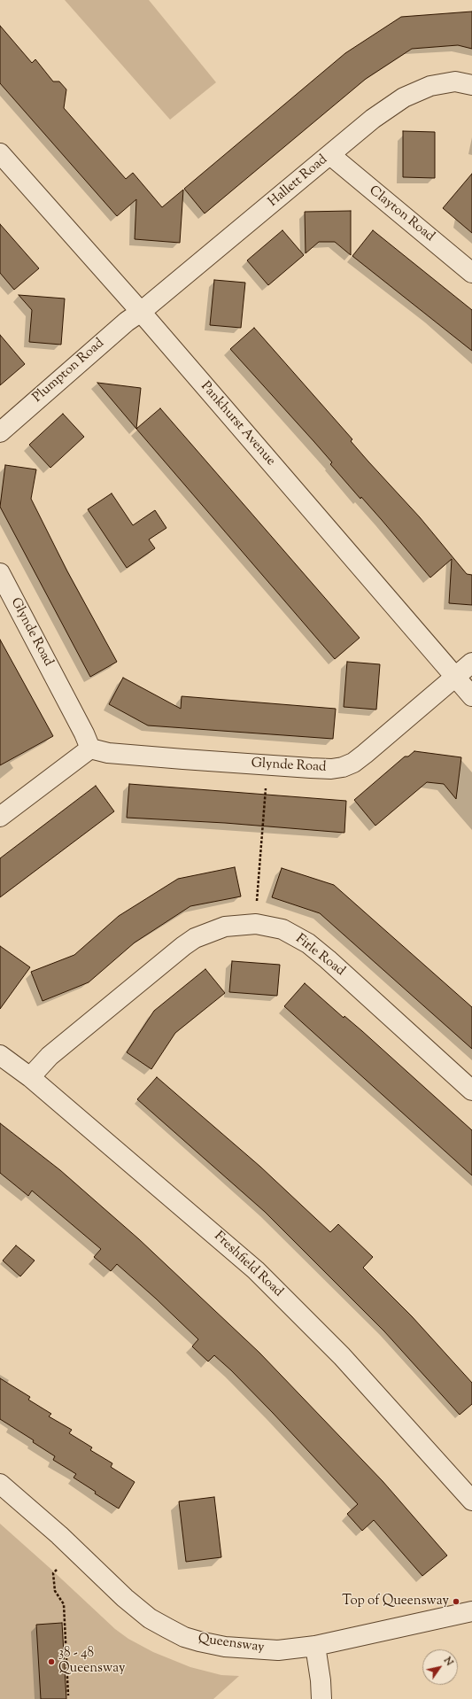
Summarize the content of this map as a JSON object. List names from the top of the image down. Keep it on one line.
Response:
{"streets":{"street":["Hallett Road","Clayton Road","Plumpton Road","Pankhurst Avenue","Glynde Road","Firle Road","Freshfield Road","Queensway"]},"crossings":[["Hallett Road","Clayton Road"],["Hallett Road","Plumpton Road"],["Hallett Road","Pankhurst Avenue"],["Plumpton Road","Pankhurst Avenue"],["Pankhurst Avenue","Glynde Road"],["Firle Road","Freshfield Road"]],"places":["Top of Queensway","38 - 48 Queensway"],"north":"top right"}
